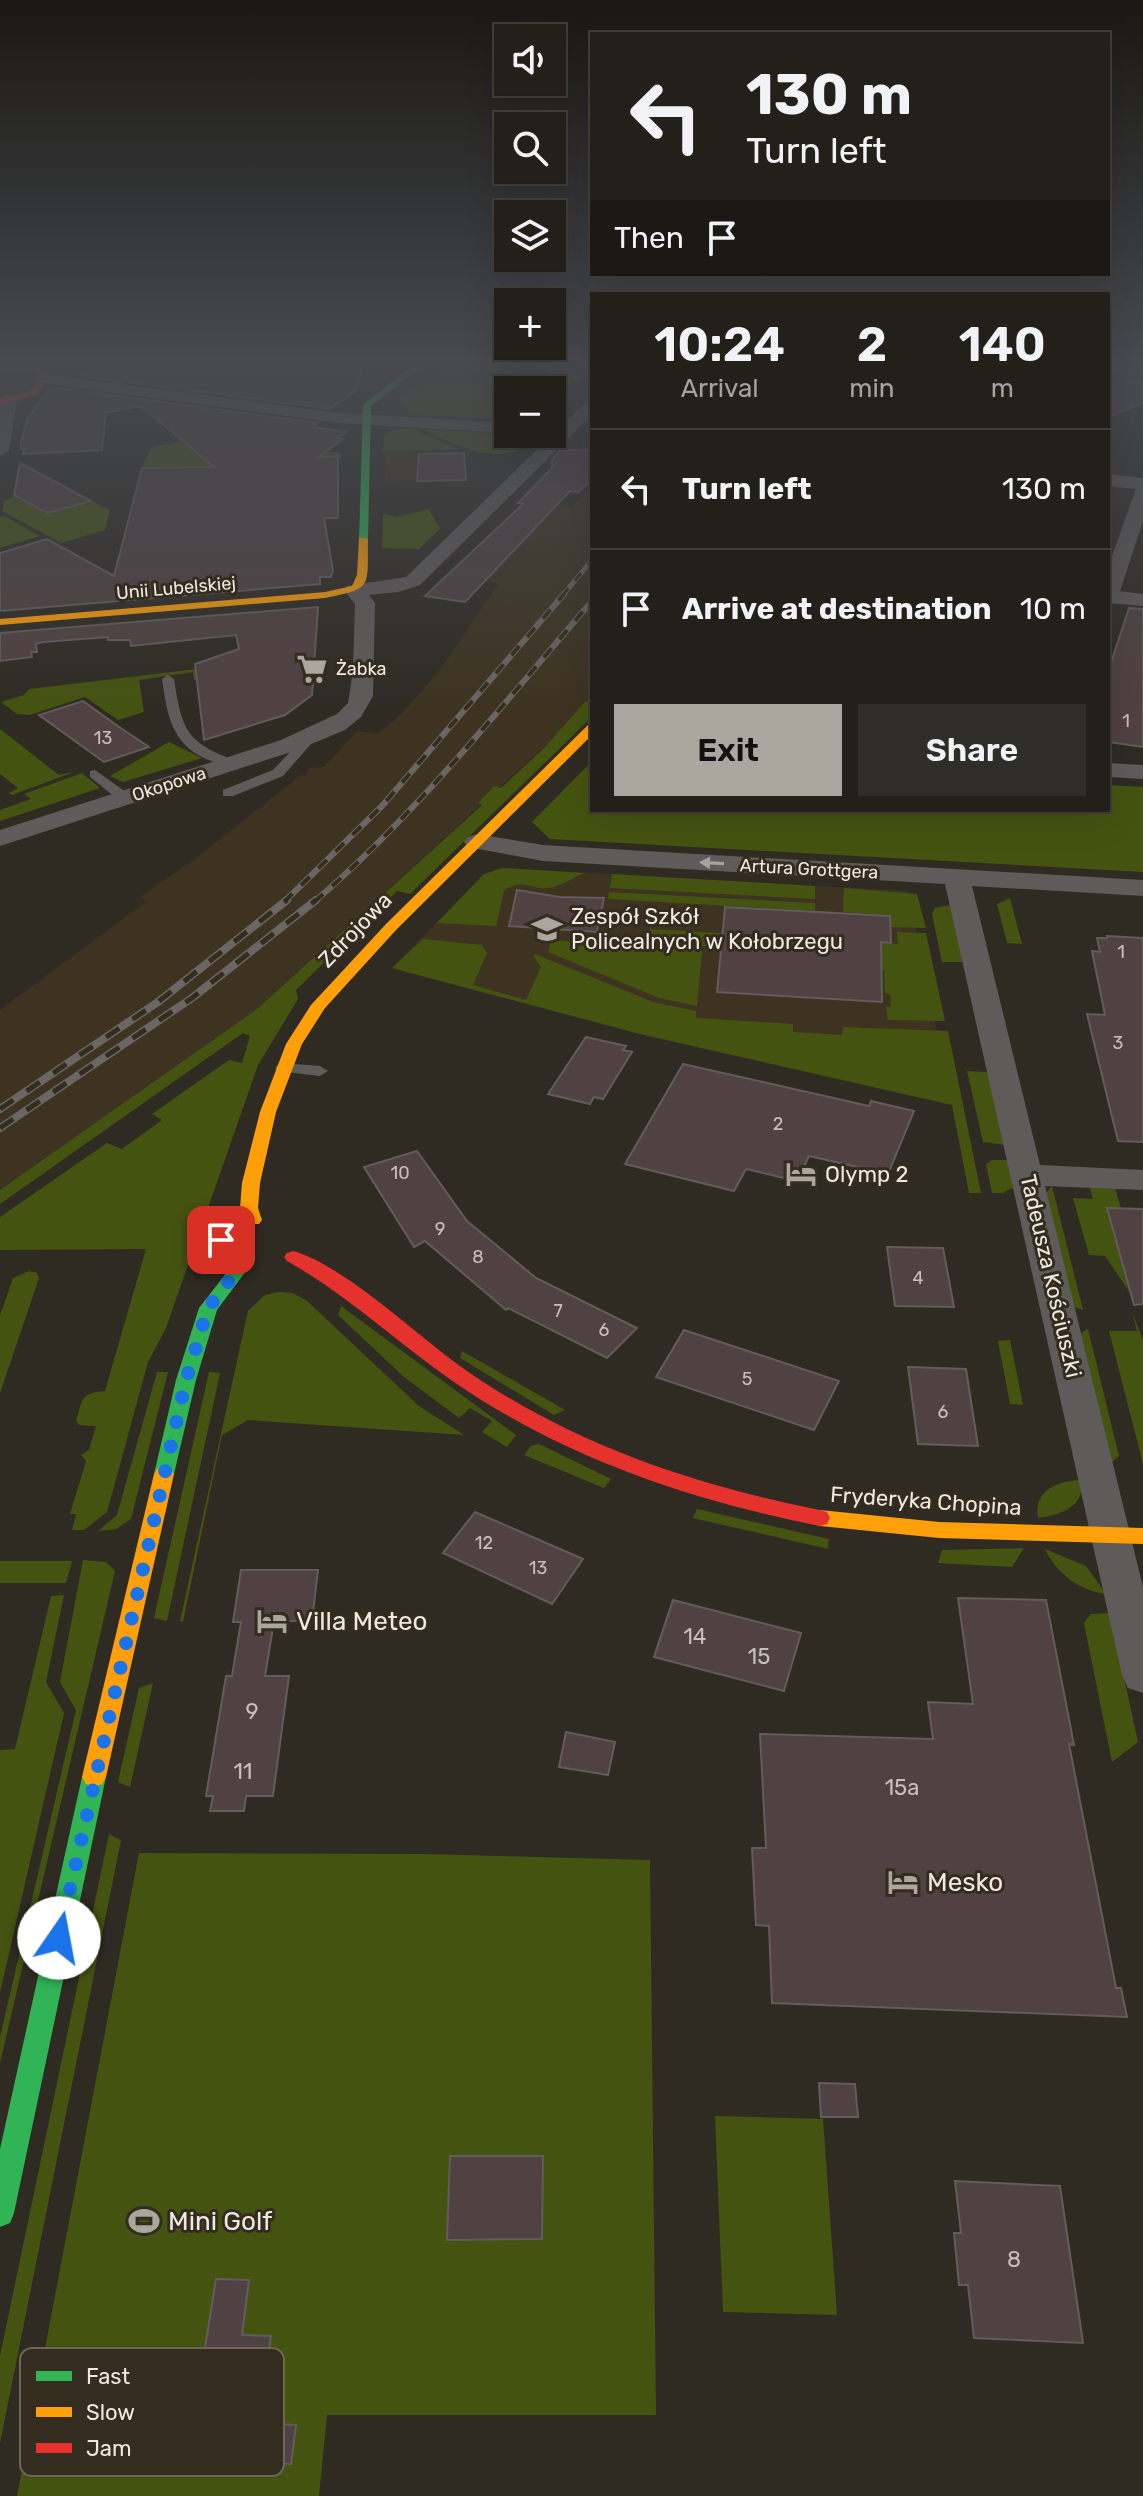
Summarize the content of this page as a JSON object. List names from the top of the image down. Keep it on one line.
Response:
{"streets":{"street":["Unii Lubelskiej","Okopowa","Artura Grottgera","Zdrojowa","Tadeusza Kościuszki","Fryderyka Chopina"]},"crossings":[["Unii Lubelskiej","Okopowa"],["Artura Grottgera","Zdrojowa"],["Artura Grottgera","Tadeusza Kościuszki"],["Tadeusza Kościuszki","Fryderyka Chopina"]],"one_way":["Artura Grottgera"],"places":{"supermarket":["Żabka"],"school or university":["Zespół Szkół Policealnych w Kołobrzegu"],"hotel":["Olymp 2","Villa Meteo","Mesko"],"sports":["Mini Golf"]},"house_numbers":["1","13","1","3","2","10","9","8","4","7","6","5","6","12","13","14","15","9","11","15a","8"],"legend":["Fast","Slow","Jam"],"page":{"map_buttons":["+","−"],"turn":["130 m","Turn left"],"then":"Then","eta":["10:24","Arrival","2","min","140","m"],"list":[{"name":"Turn left","value":"130 m"},{"name":"Arrive at destination","value":"10 m"}],"buttons":["Exit","Share"]}}
